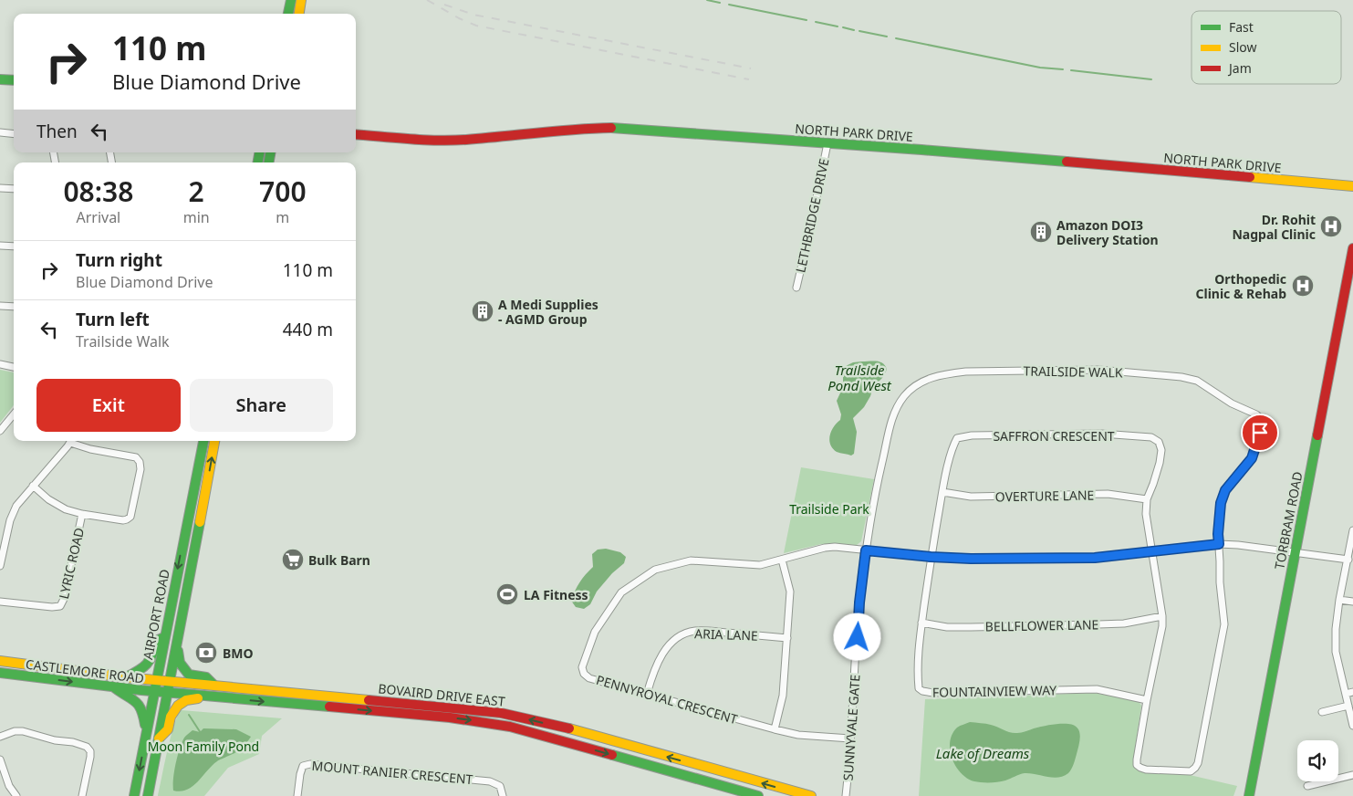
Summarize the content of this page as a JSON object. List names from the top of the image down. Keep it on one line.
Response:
{"streets":{"main road":["NORTH PARK DRIVE","TORBRAM ROAD","AIRPORT ROAD","CASTLEMORE ROAD","BOVAIRD DRIVE EAST"],"street":["LETHBRIDGE DRIVE","TRAILSIDE WALK","SAFFRON CRESCENT","OVERTURE LANE","LYRIC ROAD","BELLFLOWER LANE","ARIA LANE","FOUNTAINVIEW WAY","PENNYROYAL CRESCENT","SUNNYVALE GATE","MOUNT RANIER CRESCENT"]},"crossings":[["NORTH PARK DRIVE","LETHBRIDGE DRIVE"],["TRAILSIDE WALK","SAFFRON CRESCENT"],["TRAILSIDE WALK","PENNYROYAL CRESCENT"],["TRAILSIDE WALK","SUNNYVALE GATE"],["SAFFRON CRESCENT","OVERTURE LANE"],["SAFFRON CRESCENT","BELLFLOWER LANE"],["SAFFRON CRESCENT","FOUNTAINVIEW WAY"],["SAFFRON CRESCENT","PENNYROYAL CRESCENT"],["TORBRAM ROAD","PENNYROYAL CRESCENT"],["AIRPORT ROAD","CASTLEMORE ROAD"],["AIRPORT ROAD","BOVAIRD DRIVE EAST"],["BELLFLOWER LANE","FOUNTAINVIEW WAY"],["ARIA LANE","PENNYROYAL CRESCENT"],["CASTLEMORE ROAD","BOVAIRD DRIVE EAST"],["FOUNTAINVIEW WAY","PENNYROYAL CRESCENT"],["PENNYROYAL CRESCENT","SUNNYVALE GATE"]],"water":["Trailside Pond West","Lake of Dreams"],"parks":["Trailside Park","Moon Family Pond"],"places":{"hospital":["Dr. Rohit Nagpal Clinic","Orthopedic Clinic & Rehab"],"building":["Amazon DOI3 Delivery Station","A Medi Supplies - AGMD Group"],"supermarket":["Bulk Barn"],"sports":["LA Fitness"],"bank":["BMO"]},"legend":["Fast","Slow","Jam"],"page":{"turn":["110 m","Blue Diamond Drive"],"then":"Then","eta":["08:38","Arrival","2","min","700","m"],"list":[{"name":"Turn right","note":"Blue Diamond Drive","value":"110 m"},{"name":"Turn left","note":"Trailside Walk","value":"440 m"}],"buttons":["Exit","Share"]}}
